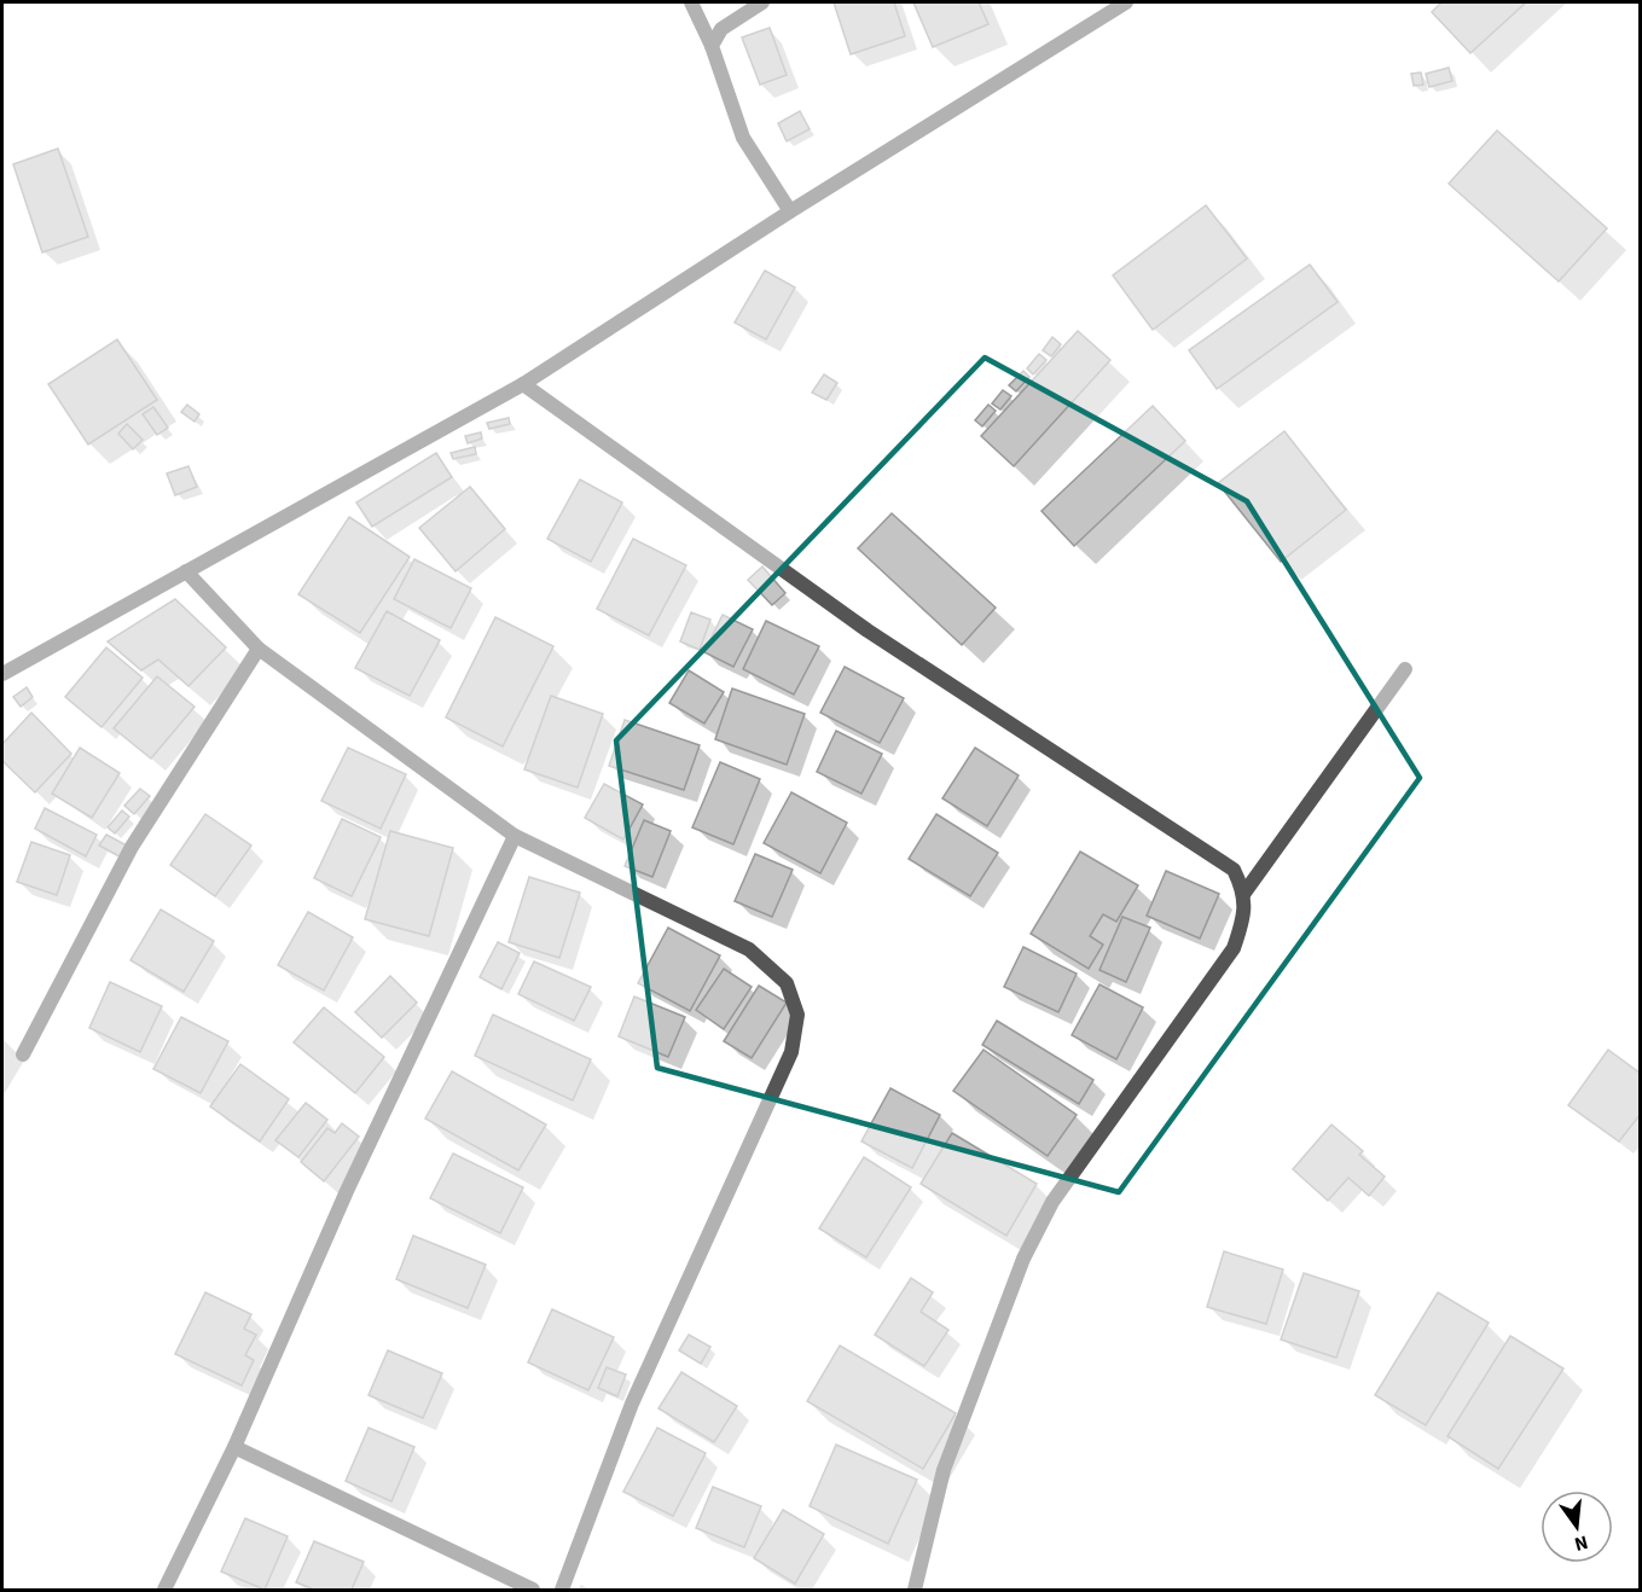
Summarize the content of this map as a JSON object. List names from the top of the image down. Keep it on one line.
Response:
{"north":"bottom"}
